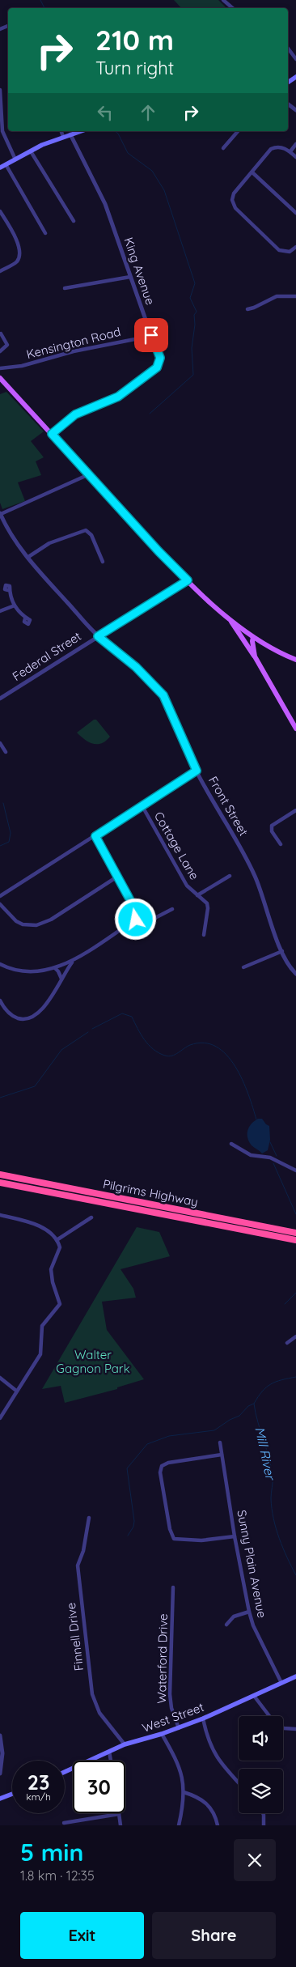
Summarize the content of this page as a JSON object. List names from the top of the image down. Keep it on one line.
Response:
{"streets":{"highway":["Pilgrims Highway"],"main road":["West Street"],"street":["King Avenue","Kensington Road","Federal Street","Front Street","Cottage Lane","Sunny Plain Avenue","Finnell Drive","Waterford Drive"]},"crossings":[["King Avenue","Kensington Road"],["Federal Street","Front Street"],["Sunny Plain Avenue","West Street"],["Finnell Drive","West Street"],["Waterford Drive","West Street"]],"water":["Mill River"],"parks":["Walter Gagnon Park"],"page":{"turn":["210 m","Turn right"],"speed":"23 km/h","limit":"30","heading":["5 min","1.8 km · 12:35"],"buttons":["Exit","Share"]}}
